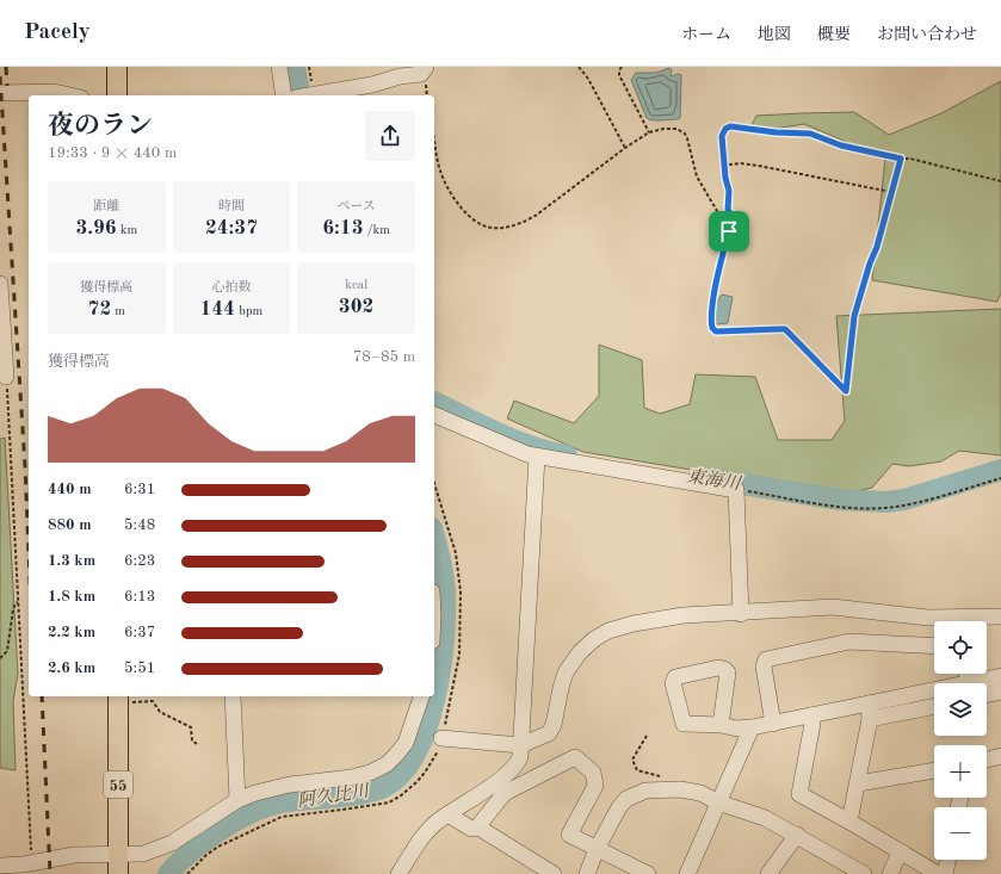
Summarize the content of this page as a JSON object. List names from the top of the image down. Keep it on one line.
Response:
{"streets":{"main road":["55"]},"water":["東海川","阿久比川"],"page":{"header":"Pacely","nav":["ホーム","地図","概要","お問い合わせ"],"heading":["夜のラン","19:33 · 9 × 440 m"],"stats":[["距離","3.96 km"],["時間","24:37"],["ペース","6:13 /km"],["獲得標高","72 m"],["心拍数","144 bpm"],["kcal","302"]],"chart":["獲得標高","78–85 m"],"list":[{"name":"440 m","note":"6:31"},{"name":"880 m","note":"5:48"},{"name":"1.3 km","note":"6:23"},{"name":"1.8 km","note":"6:13"},{"name":"2.2 km","note":"6:37"},{"name":"2.6 km","note":"5:51"}],"map_buttons":["+","−"]}}
